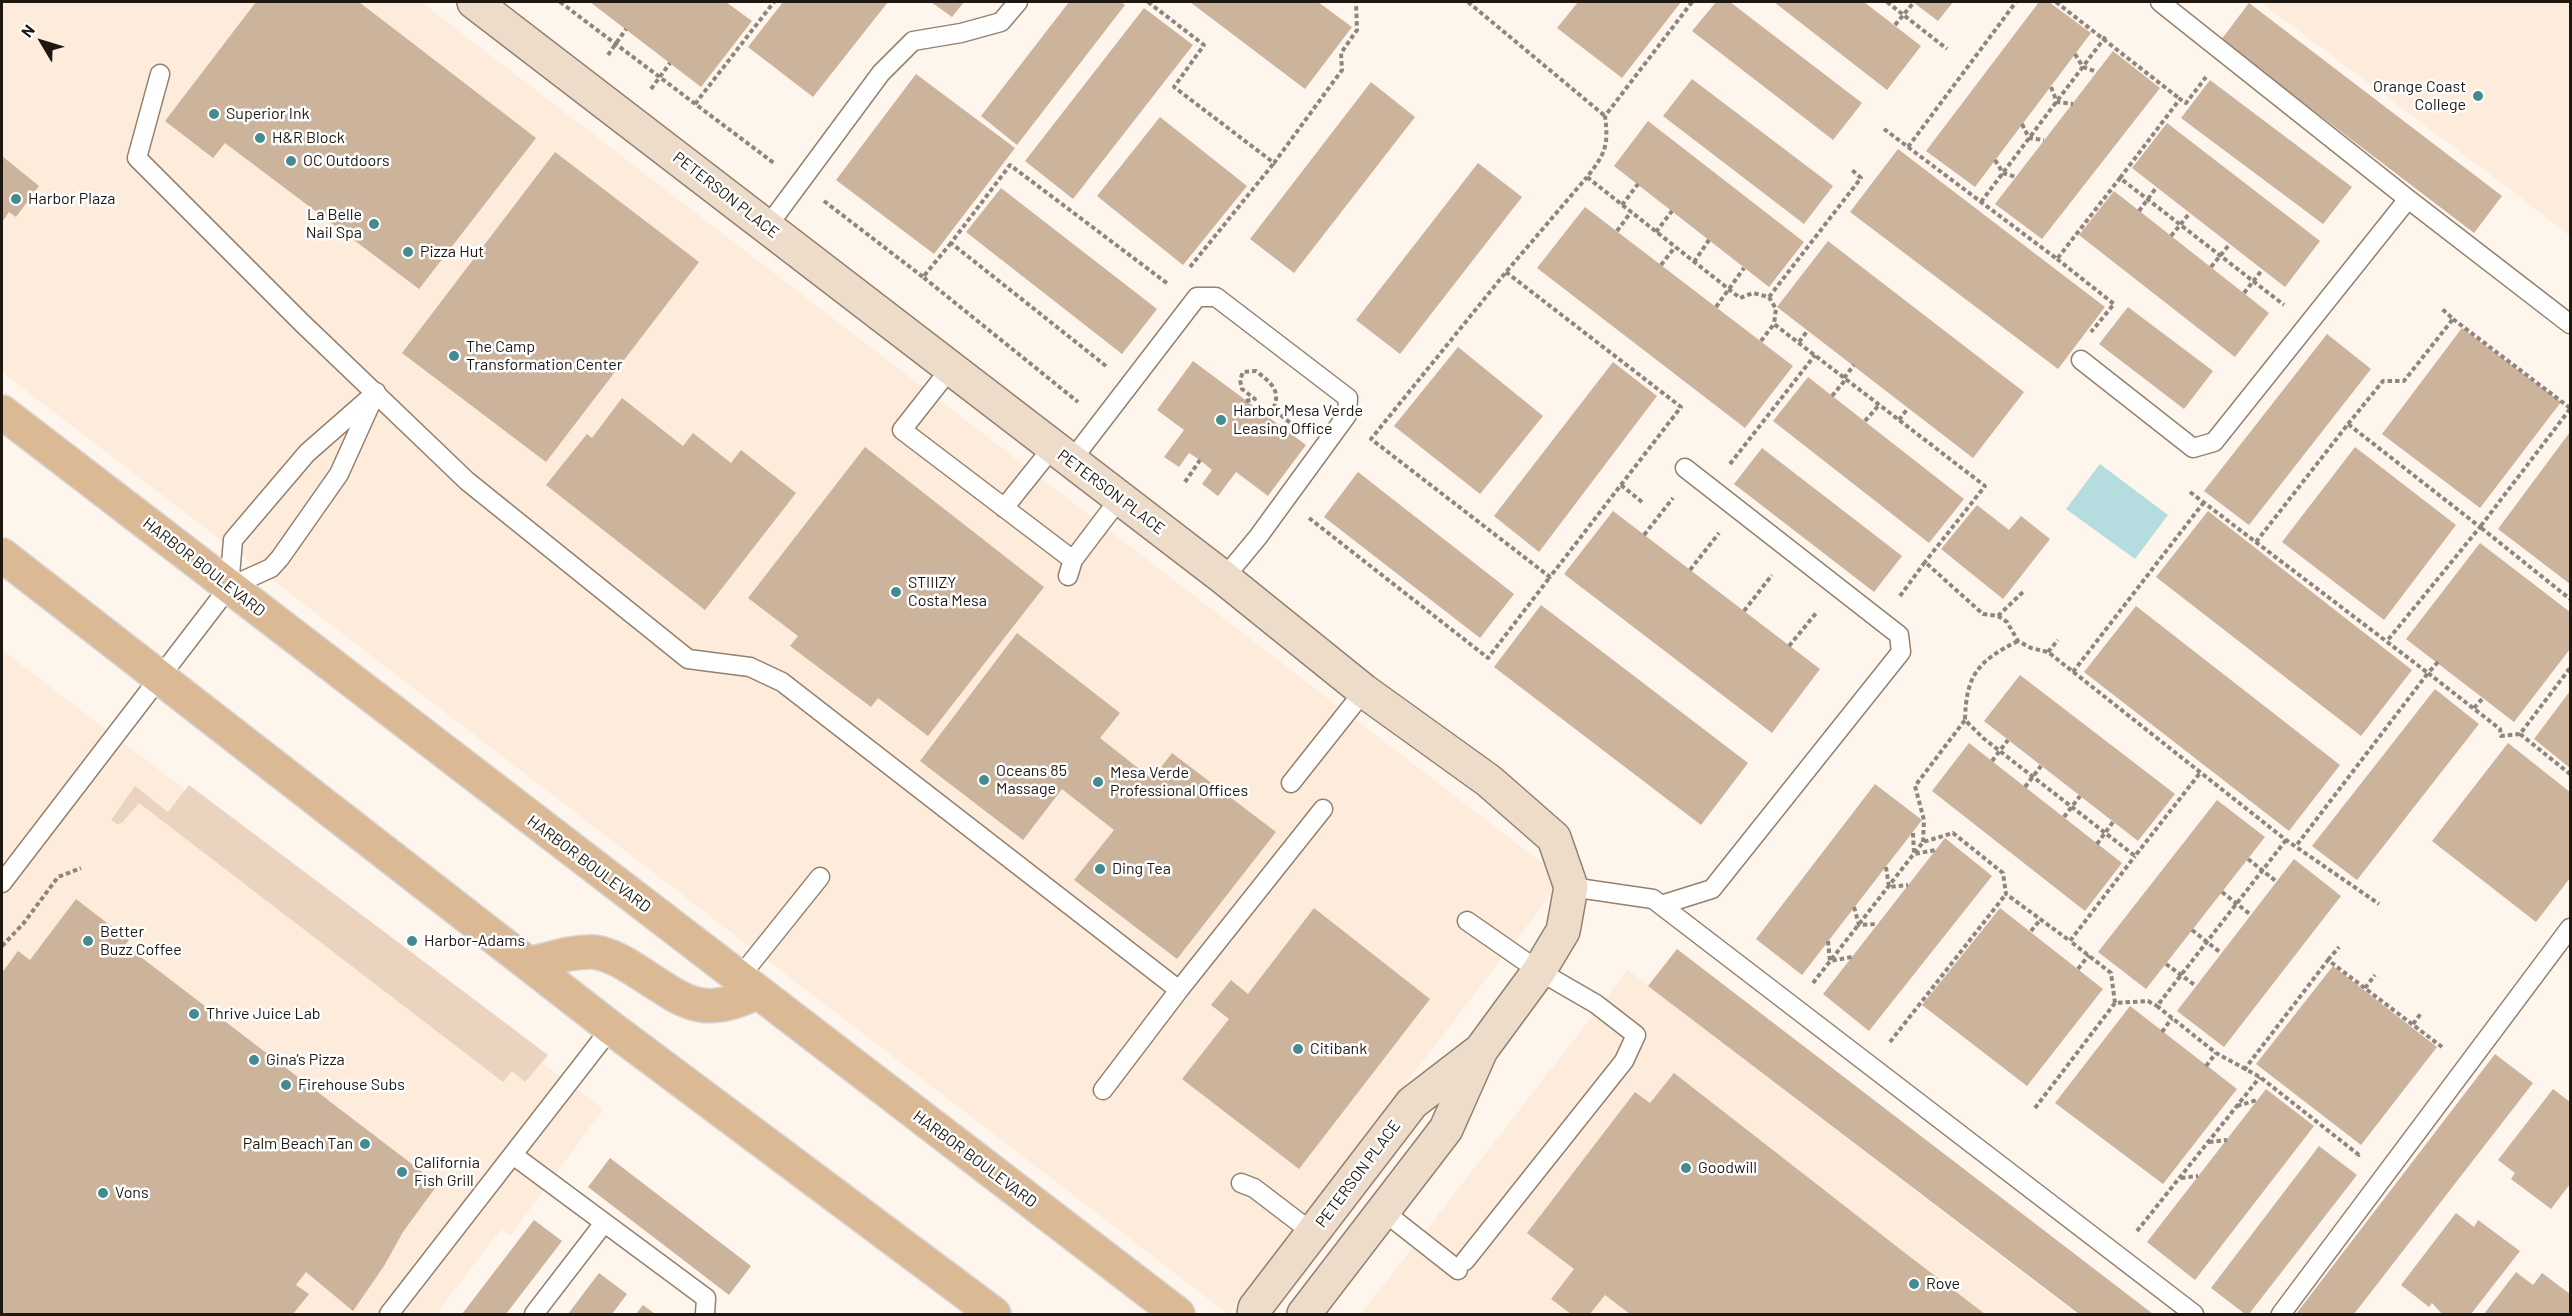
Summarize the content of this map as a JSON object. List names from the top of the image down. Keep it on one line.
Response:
{"streets":{"main road":["HARBOR BOULEVARD"],"street":["PETERSON PLACE"]},"places":["Orange Coast College","Superior Ink","H&R Block","OC Outdoors","Harbor Plaza","La Belle Nail Spa","Pizza Hut","The Camp Transformation Center","Harbor Mesa Verde Leasing Office","STIIIZY Costa Mesa","Oceans 85 Massage","Mesa Verde Professional Offices","Ding Tea","Better Buzz Coffee","Harbor-Adams","Thrive Juice Lab","Citibank","Gina’s Pizza","Firehouse Subs","Palm Beach Tan","Goodwill","California Fish Grill","Vons","Rove"],"north":"top left"}
